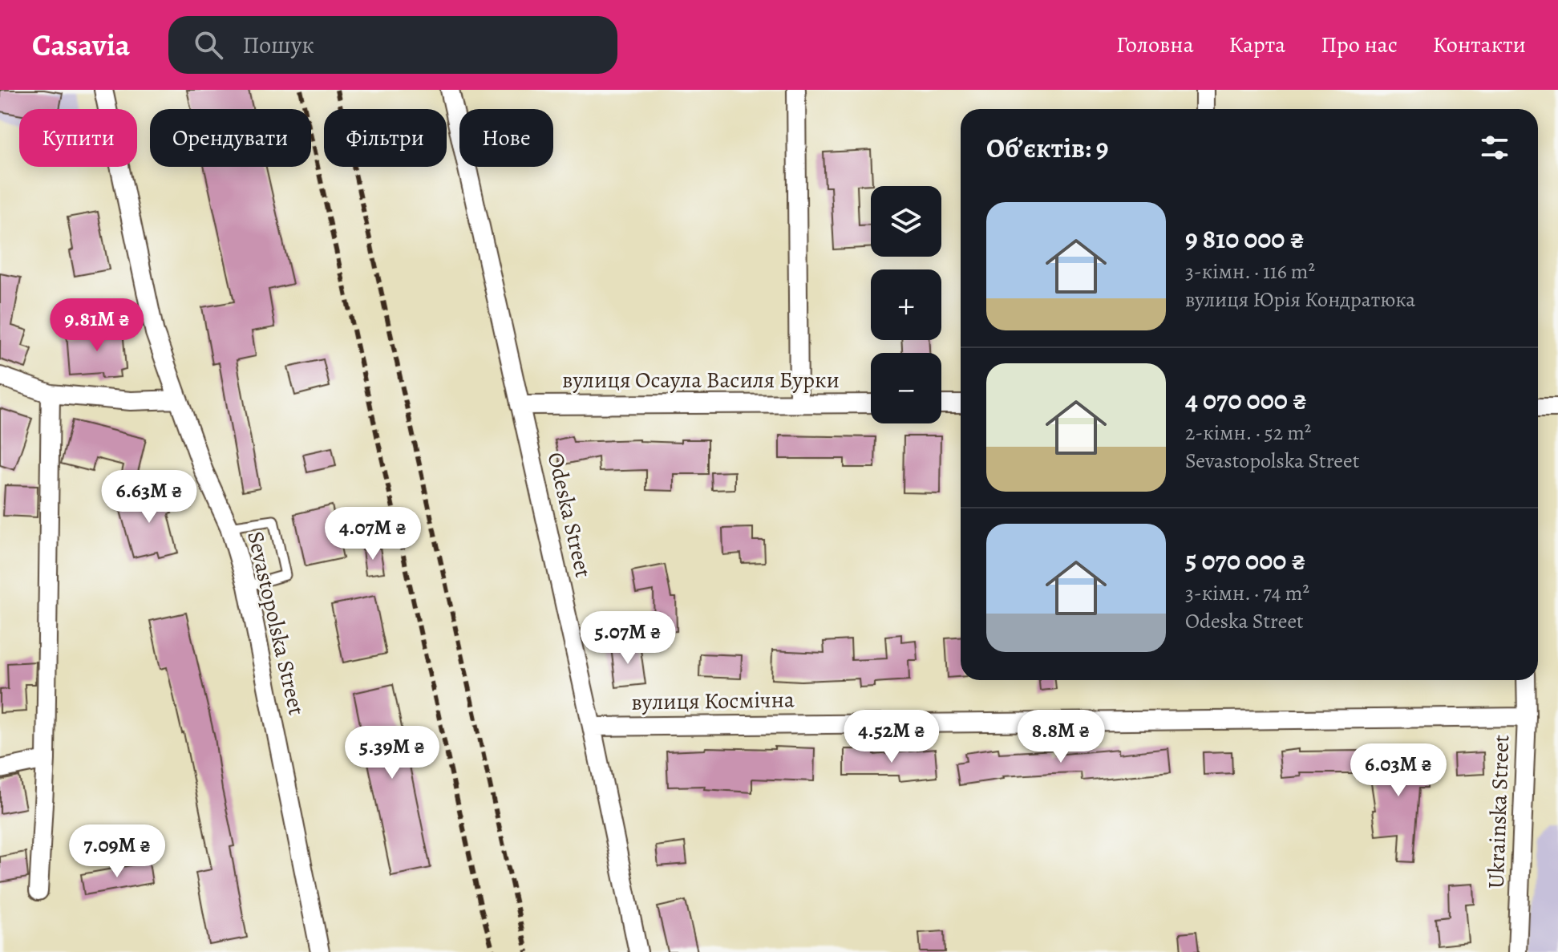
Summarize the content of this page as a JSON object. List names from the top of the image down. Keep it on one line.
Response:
{"streets":{"street":["вулиця Осаула Василя Бурки","Odeska Street","Sevastopolska Street","вулиця Космічна","Ukrainska Street"]},"crossings":[["вулиця Осаула Василя Бурки","Odeska Street"],["Odeska Street","вулиця Космічна"],["вулиця Космічна","Ukrainska Street"]],"page":{"header":"Casavia","search":"Пошук","nav":["Головна","Карта","Про нас","Контакти"],"chip":["Купити","Орендувати","Фільтри","Нове"],"heading":"Об’єктів: 9","map_buttons":["+","−"],"list":[{"name":"9 810 000 ₴","note":"3-кімн. · 116 m² · вулиця Юрія Кондратюка"},{"name":"4 070 000 ₴","note":"2-кімн. · 52 m² · Sevastopolska Street"},{"name":"5 070 000 ₴","note":"3-кімн. · 74 m² · Odeska Street"}],"price":["9.81M ₴","6.63M ₴","4.07M ₴","5.07M ₴","4.52M ₴","8.8M ₴","5.39M ₴","6.03M ₴","7.09M ₴"]}}
